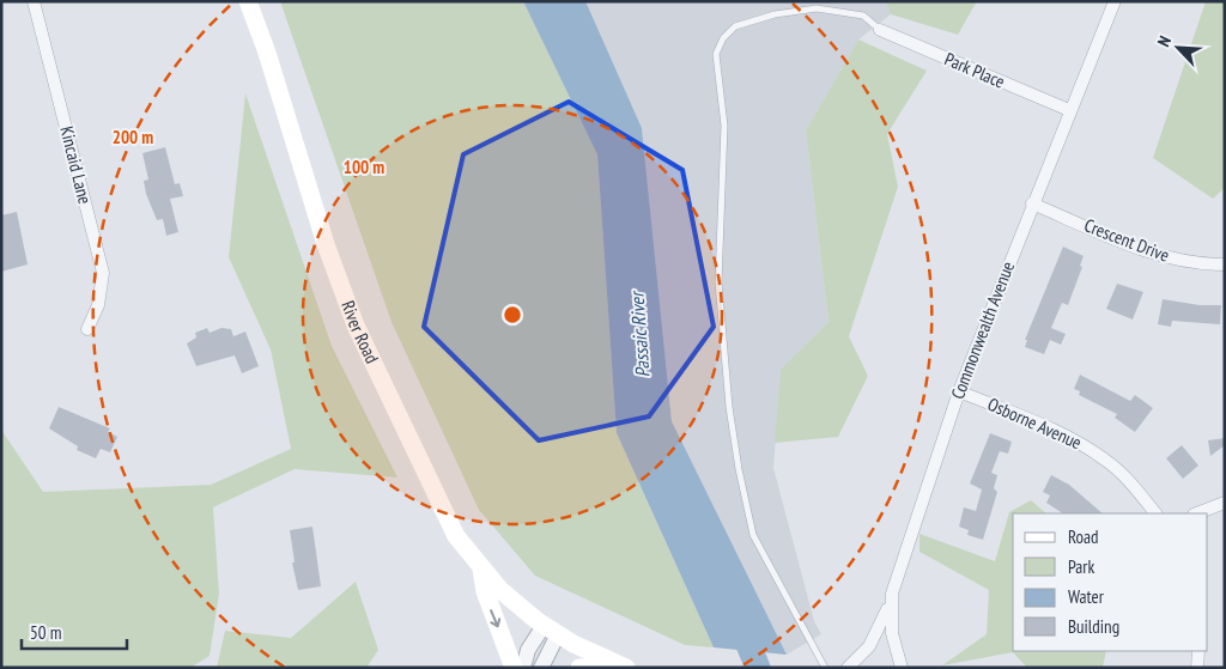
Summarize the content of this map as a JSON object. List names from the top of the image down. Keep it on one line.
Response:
{"streets":{"main road":["River Road"],"street":["Park Place","Kincaid Lane","Crescent Drive","Commonwealth Avenue","Osborne Avenue"]},"crossings":[["Park Place","Commonwealth Avenue"],["Crescent Drive","Commonwealth Avenue"],["Commonwealth Avenue","Osborne Avenue"]],"water":["Passaic River"],"legend":["Road","Park","Water","Building"],"scale_bar":"50 m","north":"top left","rings":["200 m","100 m"]}
